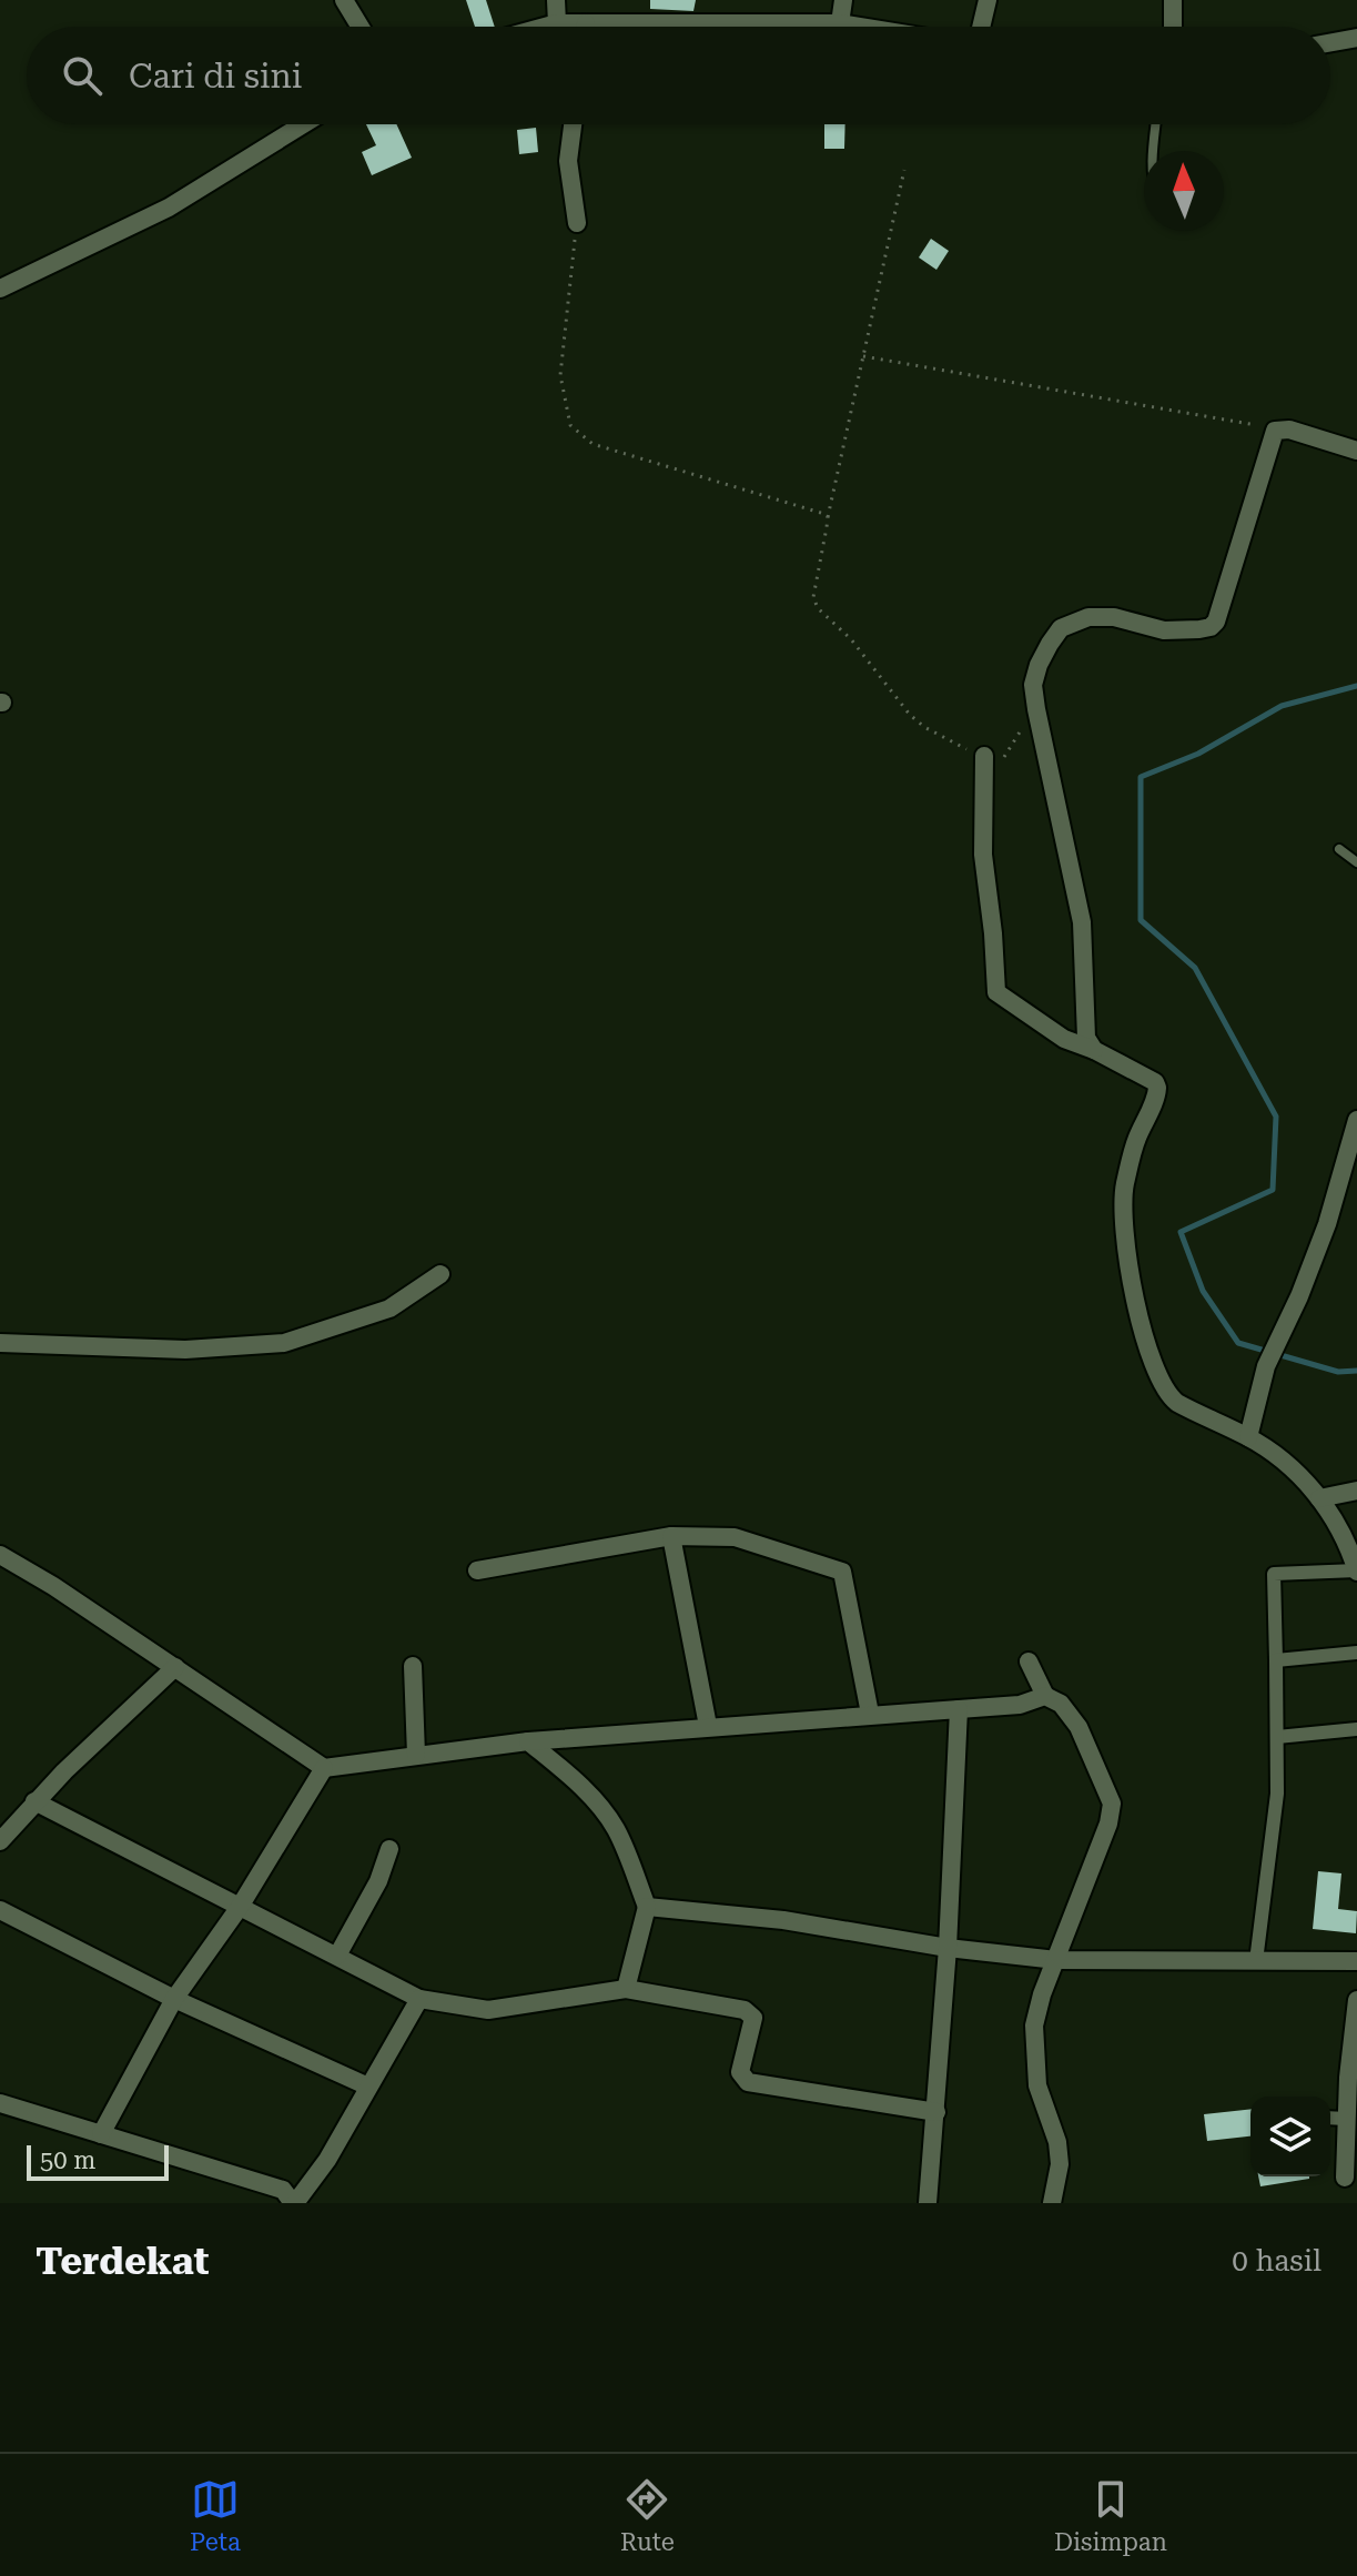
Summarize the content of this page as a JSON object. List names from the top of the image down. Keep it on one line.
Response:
{"scale_bar":"50 m","north":"top","page":{"search":"Cari di sini","scale":"50 m","heading":["Terdekat","0 hasil"],"nav":["Peta","Rute","Disimpan"]}}
